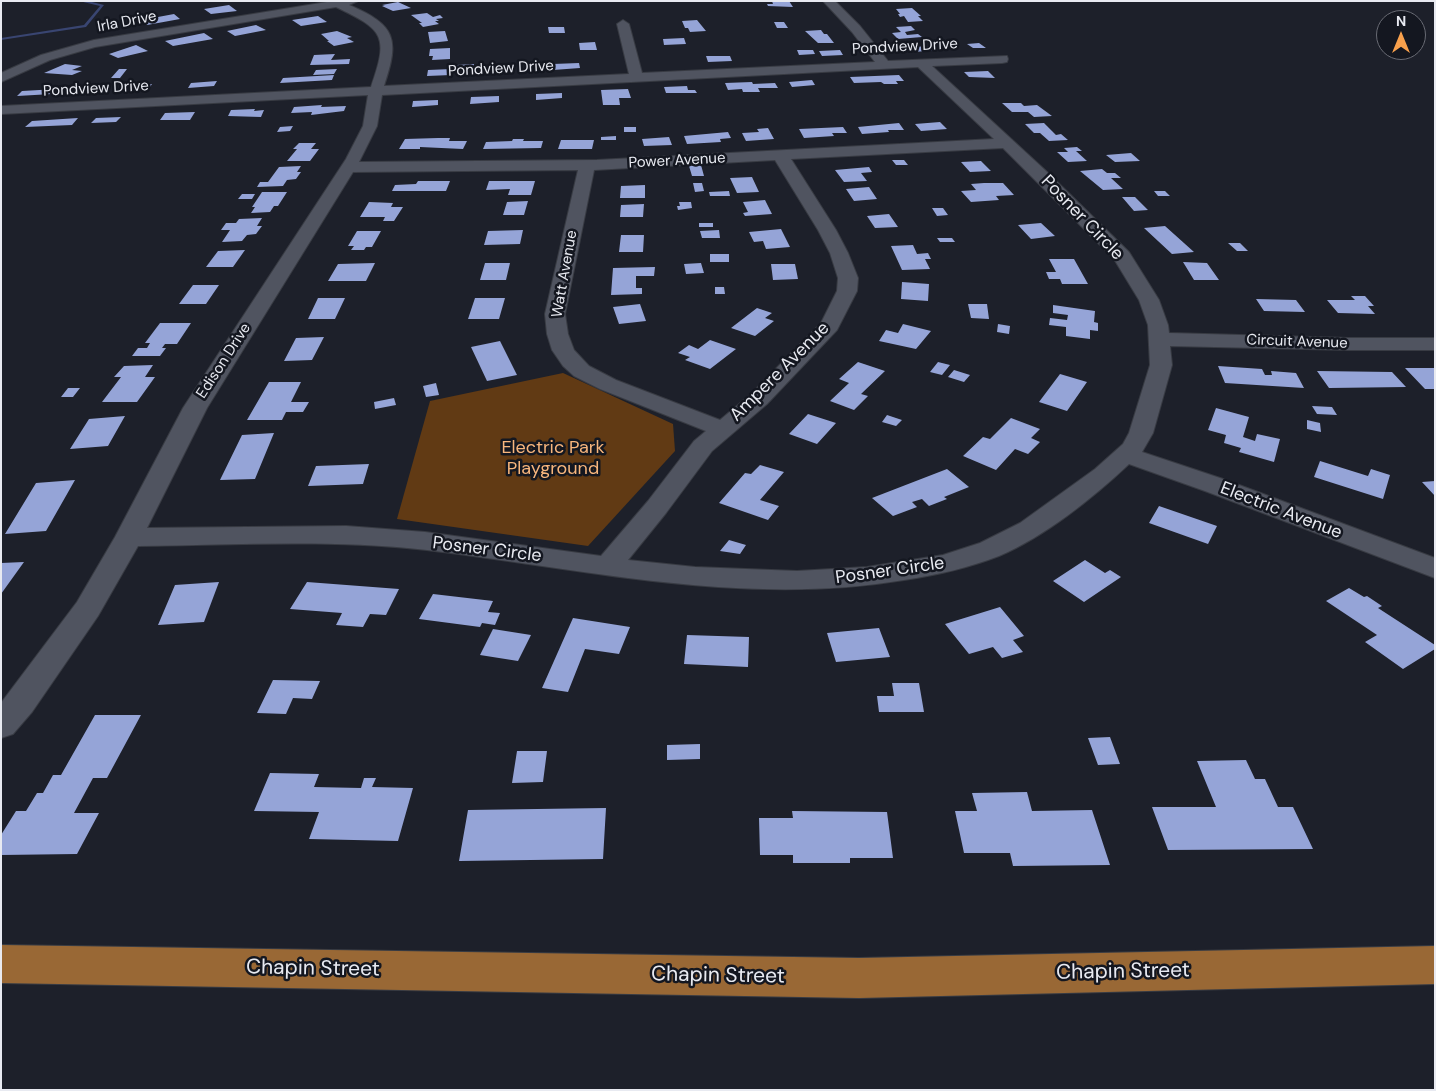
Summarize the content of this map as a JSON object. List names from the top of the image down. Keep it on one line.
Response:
{"streets":{"main road":["Chapin Street"],"street":["Irla Drive","Pondview Drive","Power Avenue","Posner Circle","Watt Avenue","Circuit Avenue","Edison Drive","Ampere Avenue","Electric Avenue"]},"crossings":[["Irla Drive","Edison Drive"],["Pondview Drive","Posner Circle"],["Pondview Drive","Edison Drive"],["Power Avenue","Posner Circle"],["Power Avenue","Watt Avenue"],["Power Avenue","Edison Drive"],["Power Avenue","Ampere Avenue"],["Posner Circle","Circuit Avenue"],["Posner Circle","Edison Drive"],["Posner Circle","Ampere Avenue"],["Posner Circle","Electric Avenue"],["Watt Avenue","Ampere Avenue"]],"parks":["Electric Park Playground"],"north":"top"}
